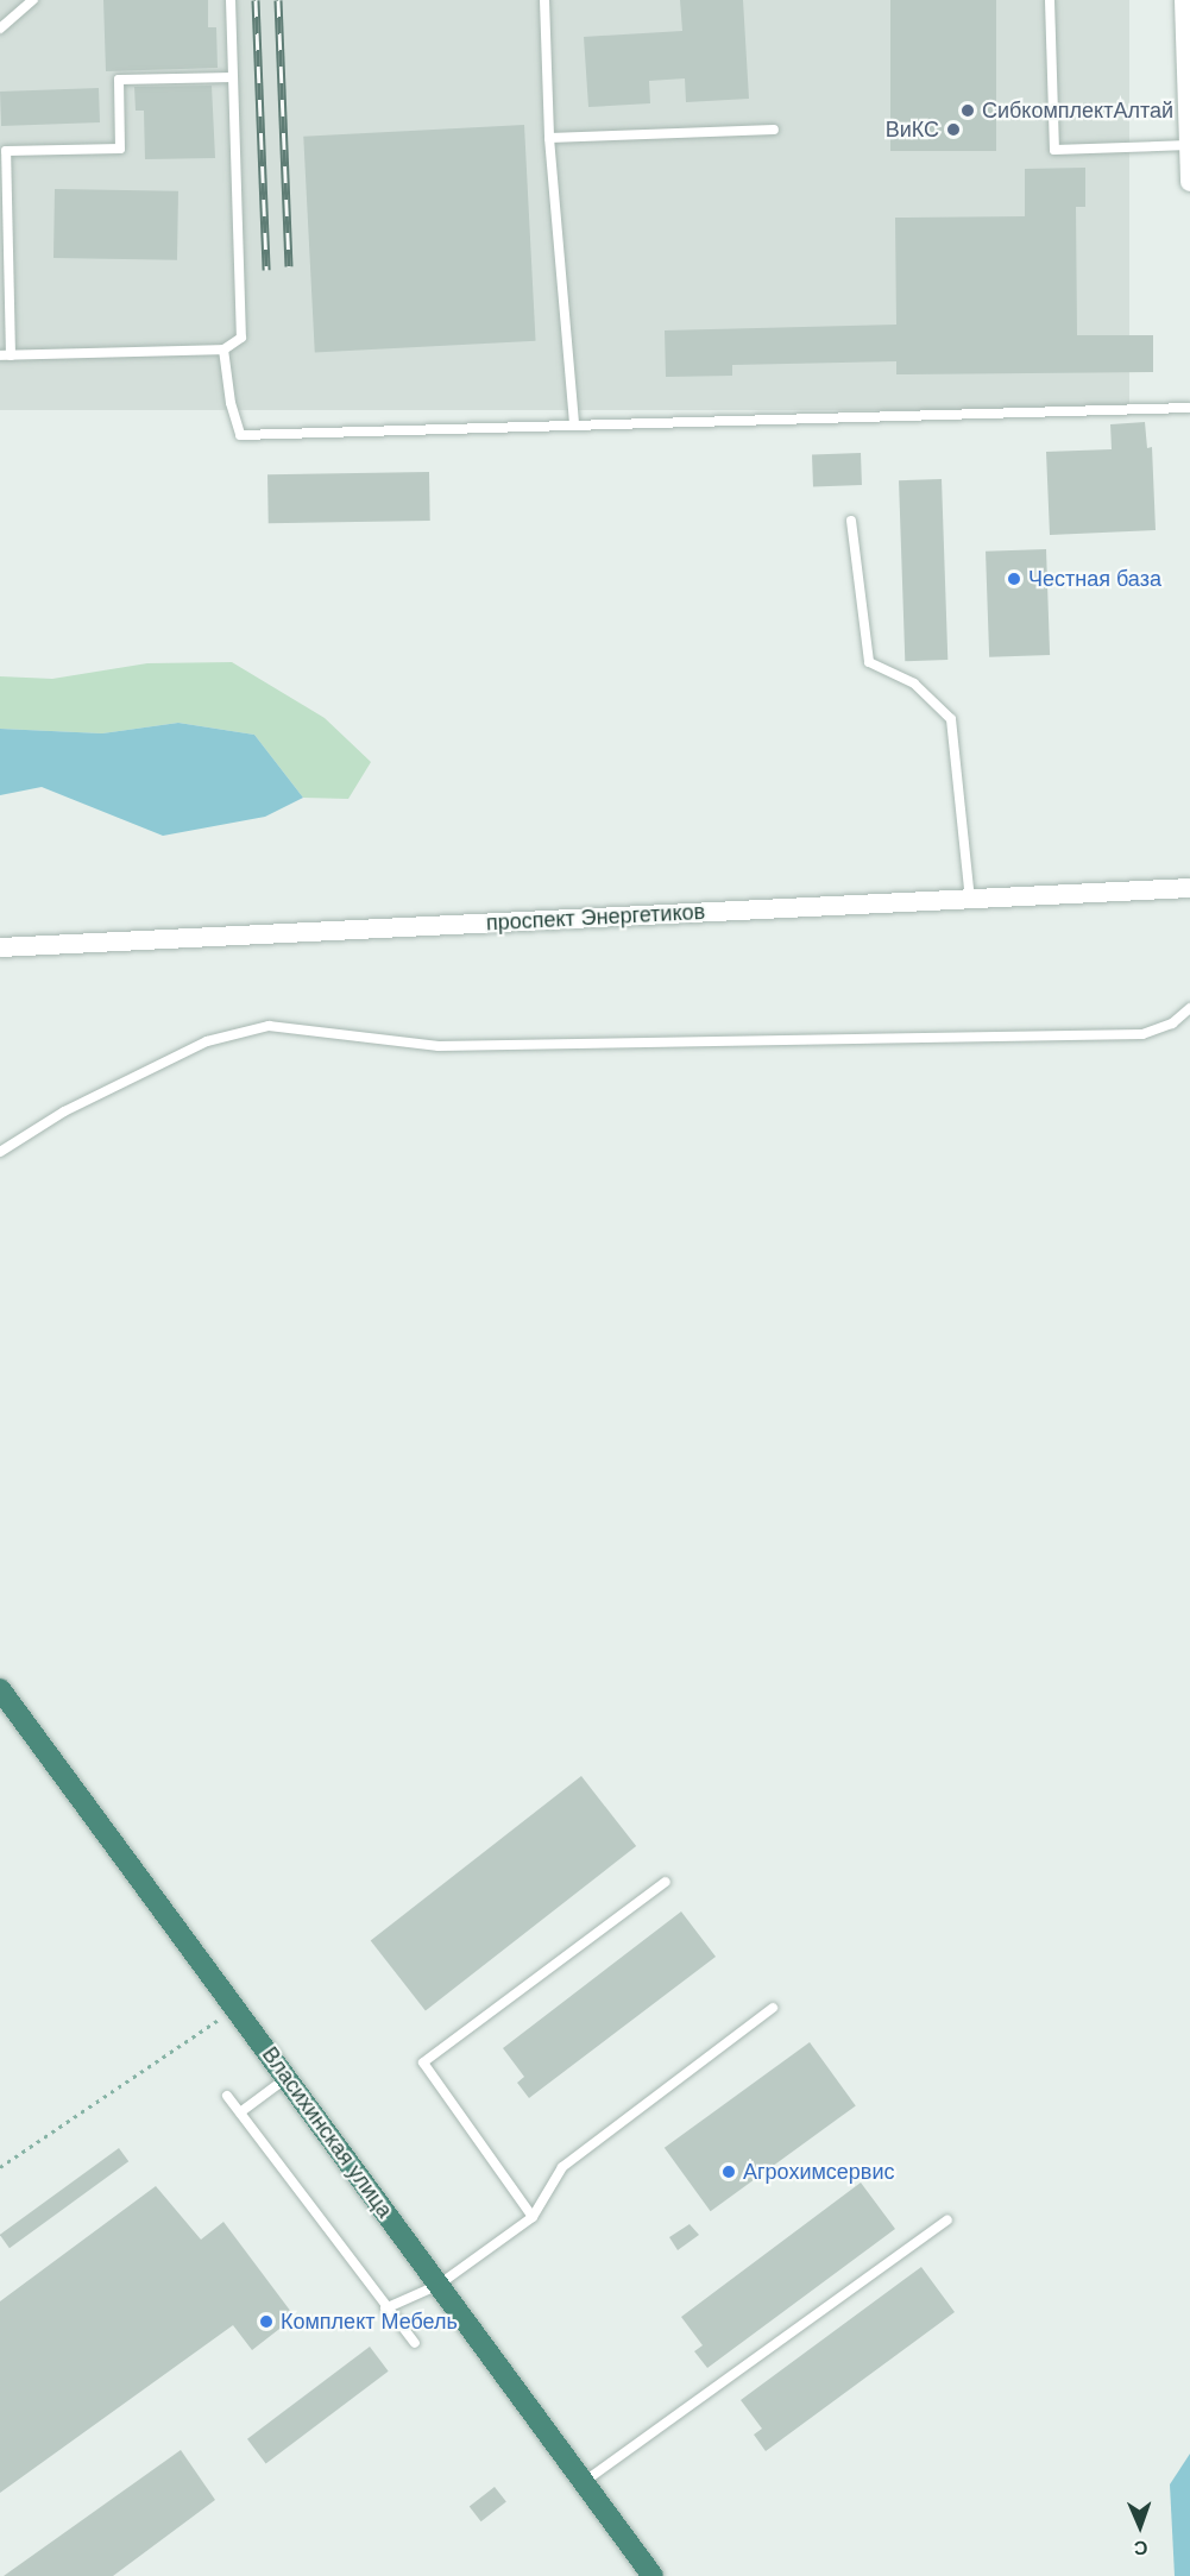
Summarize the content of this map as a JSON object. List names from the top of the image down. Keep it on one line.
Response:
{"streets":{"highway":["Власихинская улица"],"street":["проспект Энергетиков"]},"places":["СибкомплектАлтай","ВиКС","Честная база","Агрохимсервис","Комплект Мебель"],"north":"bottom"}
